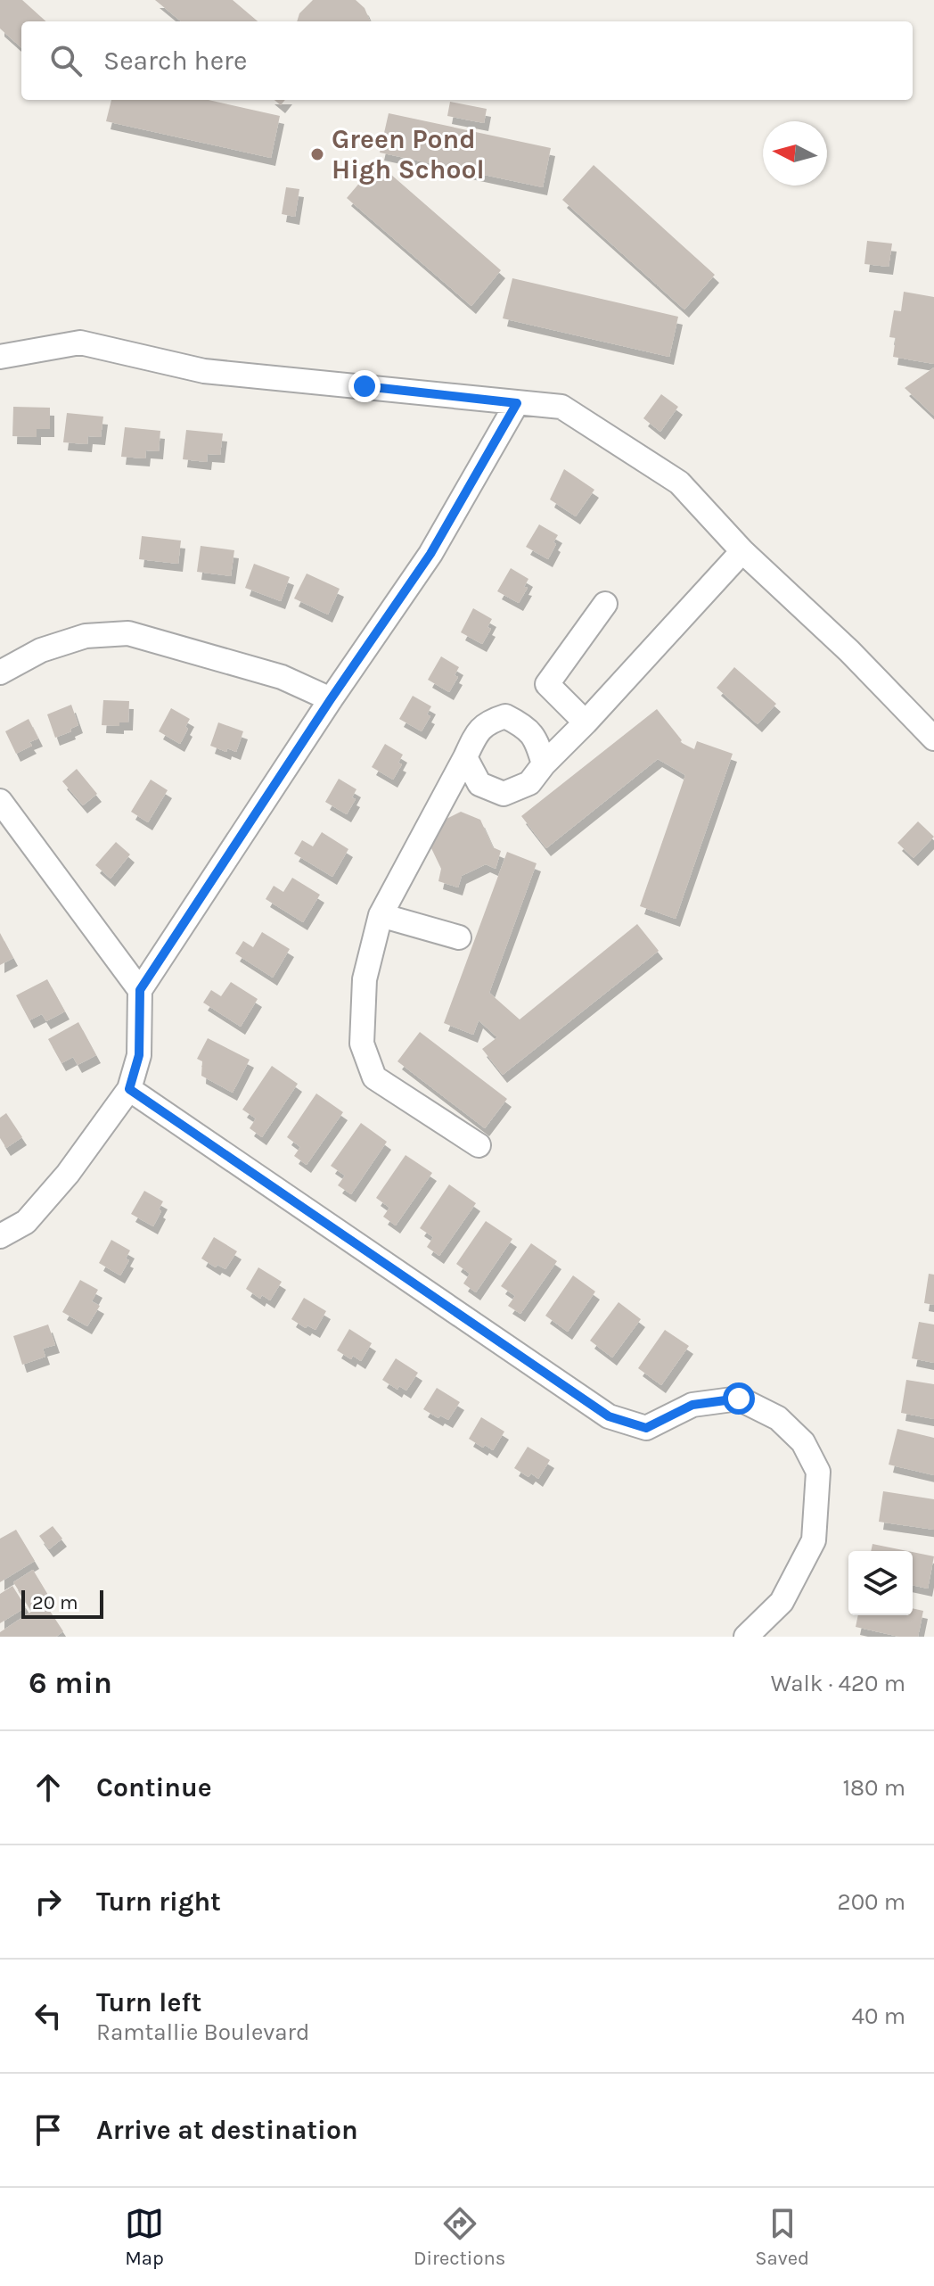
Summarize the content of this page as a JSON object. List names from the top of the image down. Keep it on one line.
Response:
{"places":["Green Pond High School"],"scale_bar":"20 m","north":"left","page":{"search":"Search here","scale":"20 m","heading":["6 min","Walk · 420 m"],"list":[["Continue","180 m"],["Turn right","200 m"],["Turn left","Ramtallie Boulevard","40 m"],"Arrive at destination"],"nav":["Map","Directions","Saved"]}}
